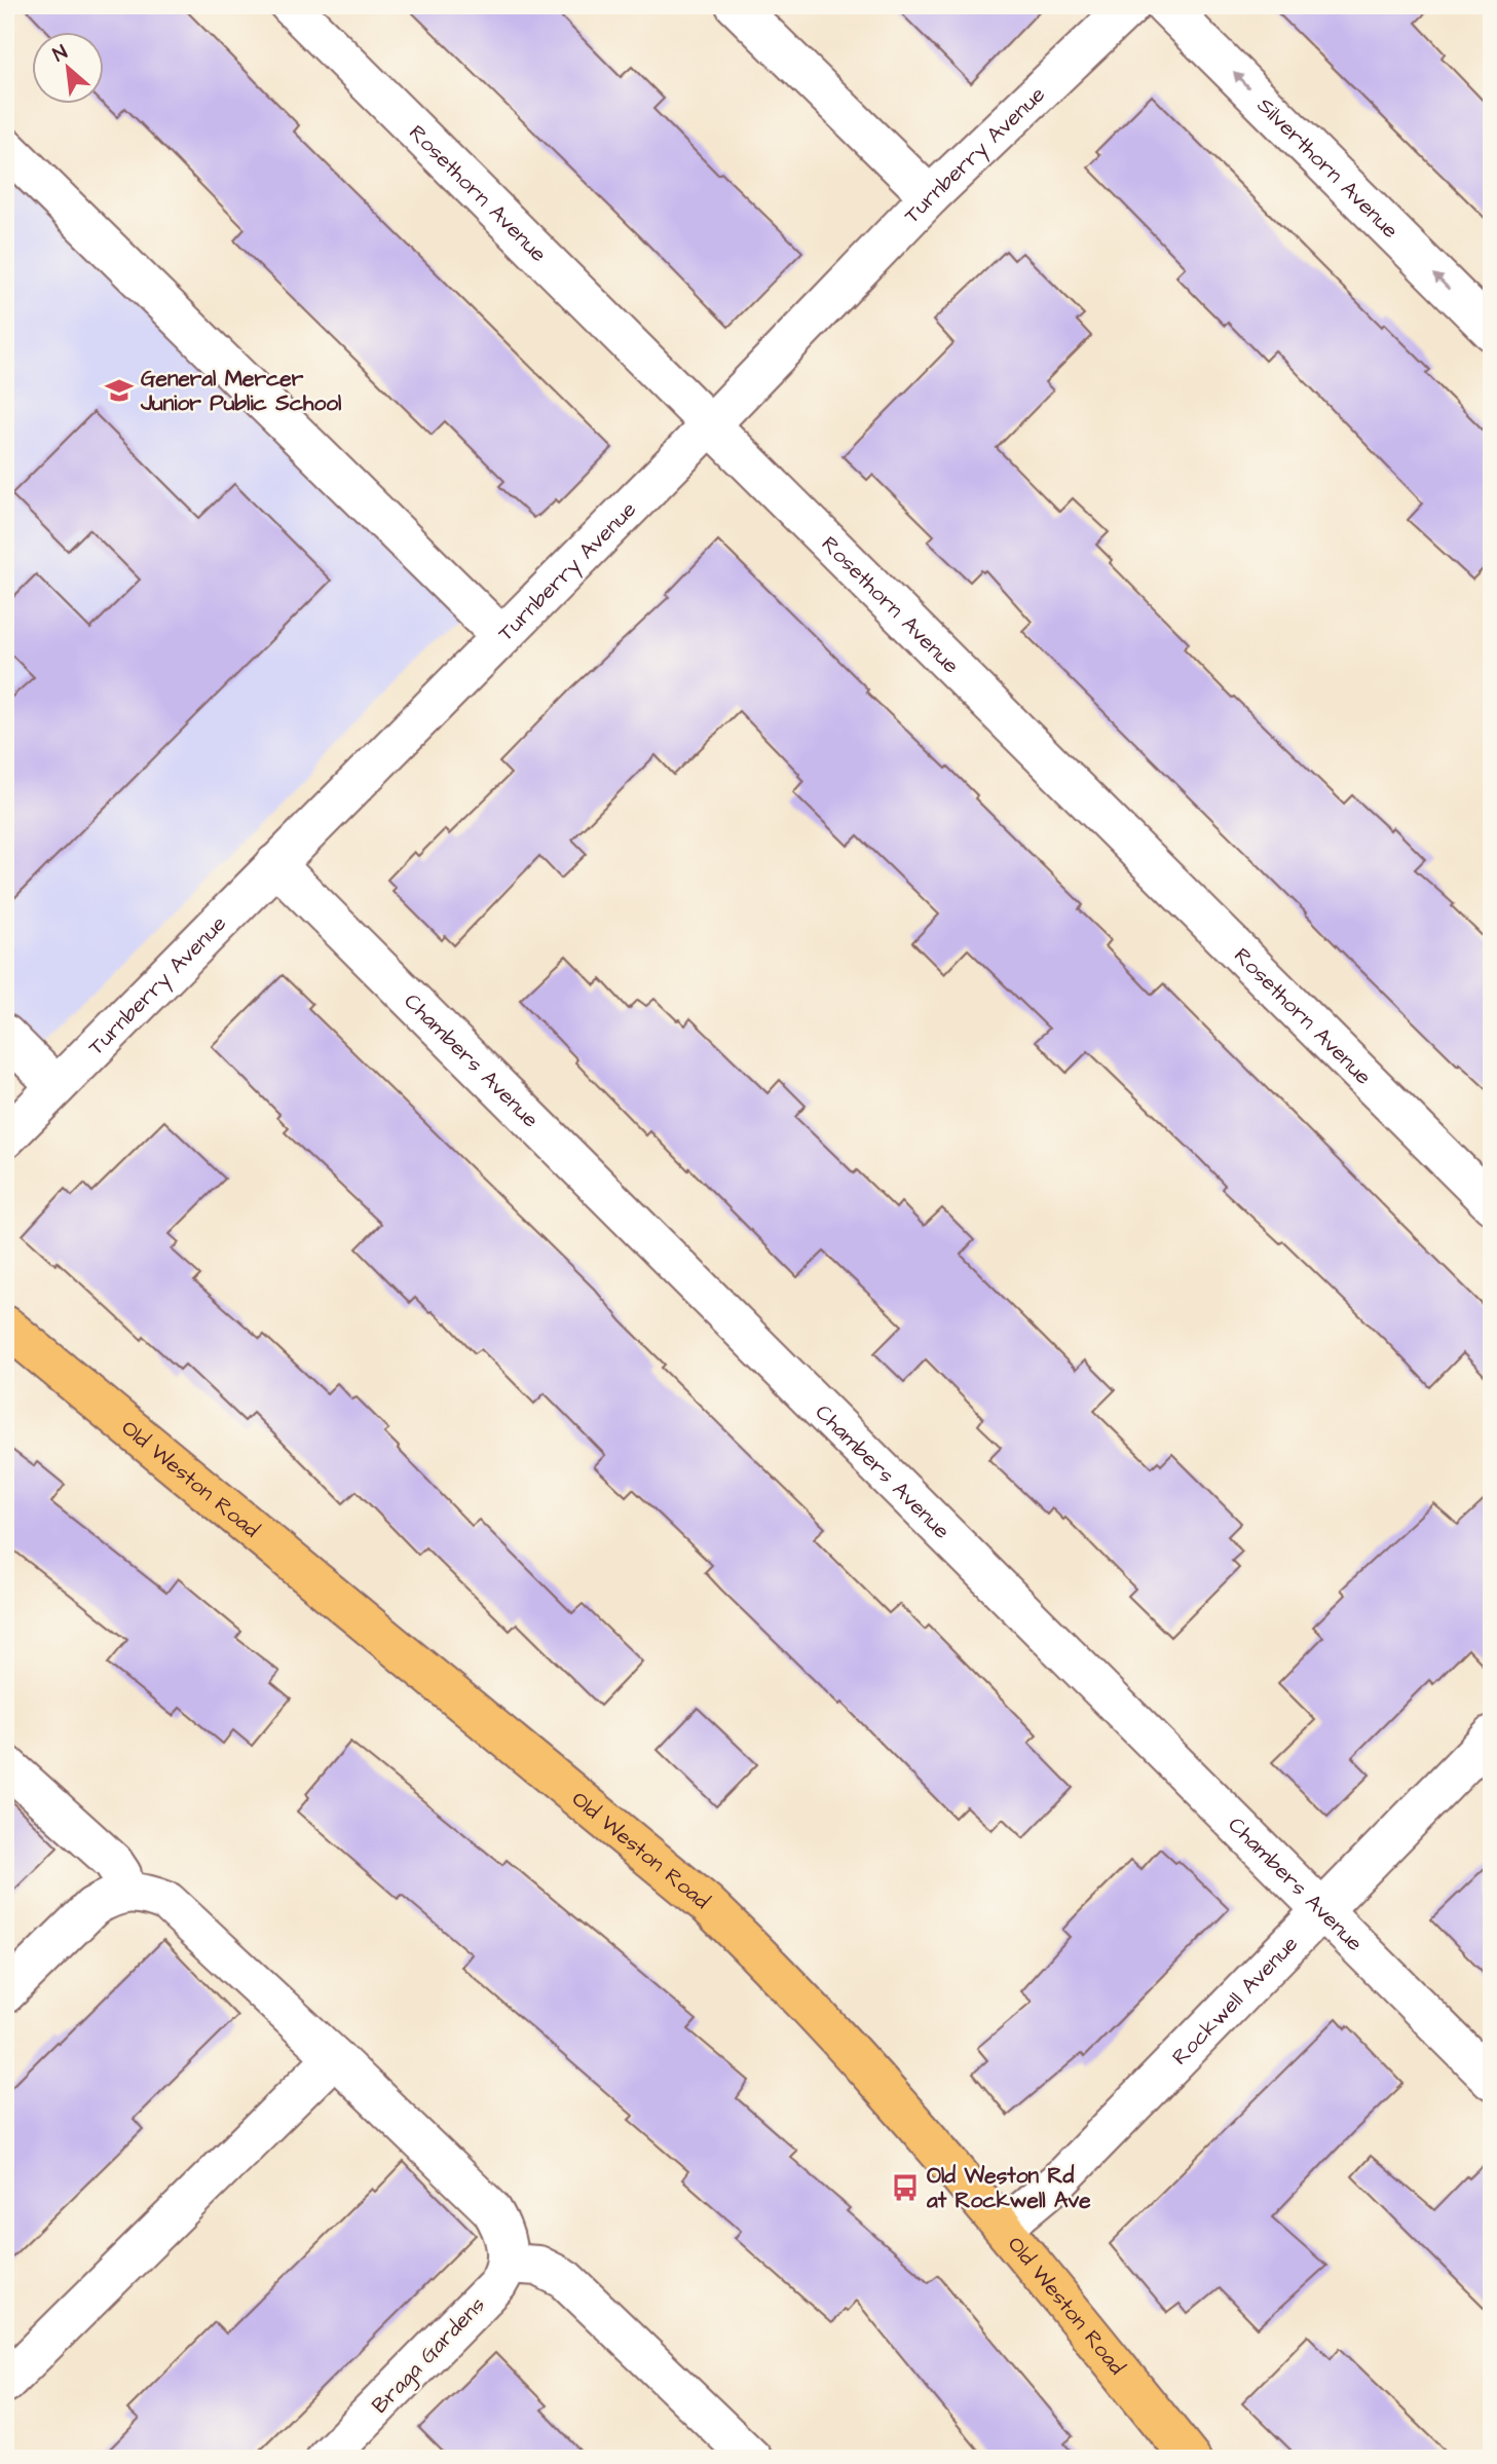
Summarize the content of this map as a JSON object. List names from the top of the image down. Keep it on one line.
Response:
{"streets":{"main road":["Old Weston Road"],"street":["Turnberry Avenue","Silverthorn Avenue","Rosethorn Avenue","Chambers Avenue","Rockwell Avenue","Braga Gardens"]},"crossings":[["Turnberry Avenue","Rosethorn Avenue"],["Turnberry Avenue","Chambers Avenue"],["Chambers Avenue","Rockwell Avenue"],["Old Weston Road","Rockwell Avenue"]],"one_way":["Silverthorn Avenue"],"places":{"school or university":["General Mercer Junior Public School"],"bus stop":["Old Weston Rd at Rockwell Ave"]},"north":"top left"}
